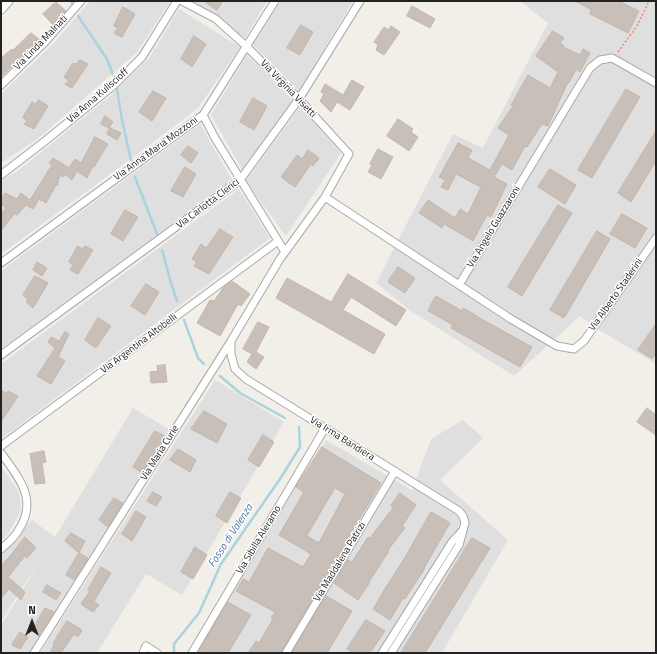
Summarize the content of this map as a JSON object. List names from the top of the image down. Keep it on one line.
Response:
{"streets":{"street":["Via Linda Malnati","Via Virginia Visetti","Via Anna Kuliscioff","Via Anna Maria Mozzoni","Via Carlotta Clerici","Via Angelo Guazzaroni","Via Alberto Staderini","Via Argentina Altobelli","Via Irma Bandiera","Via Maria Curie","Via Sibilla Aleramo","Via Maddalena Patrizi"]},"crossings":[["Via Virginia Visetti","Via Anna Maria Mozzoni"],["Via Virginia Visetti","Via Carlotta Clerici"],["Via Virginia Visetti","Via Maria Curie"],["Via Angelo Guazzaroni","Via Alberto Staderini"],["Via Irma Bandiera","Via Maria Curie"],["Via Irma Bandiera","Via Sibilla Aleramo"],["Via Irma Bandiera","Via Maddalena Patrizi"]],"water":["Fosso di Valenza"],"north":"top"}
